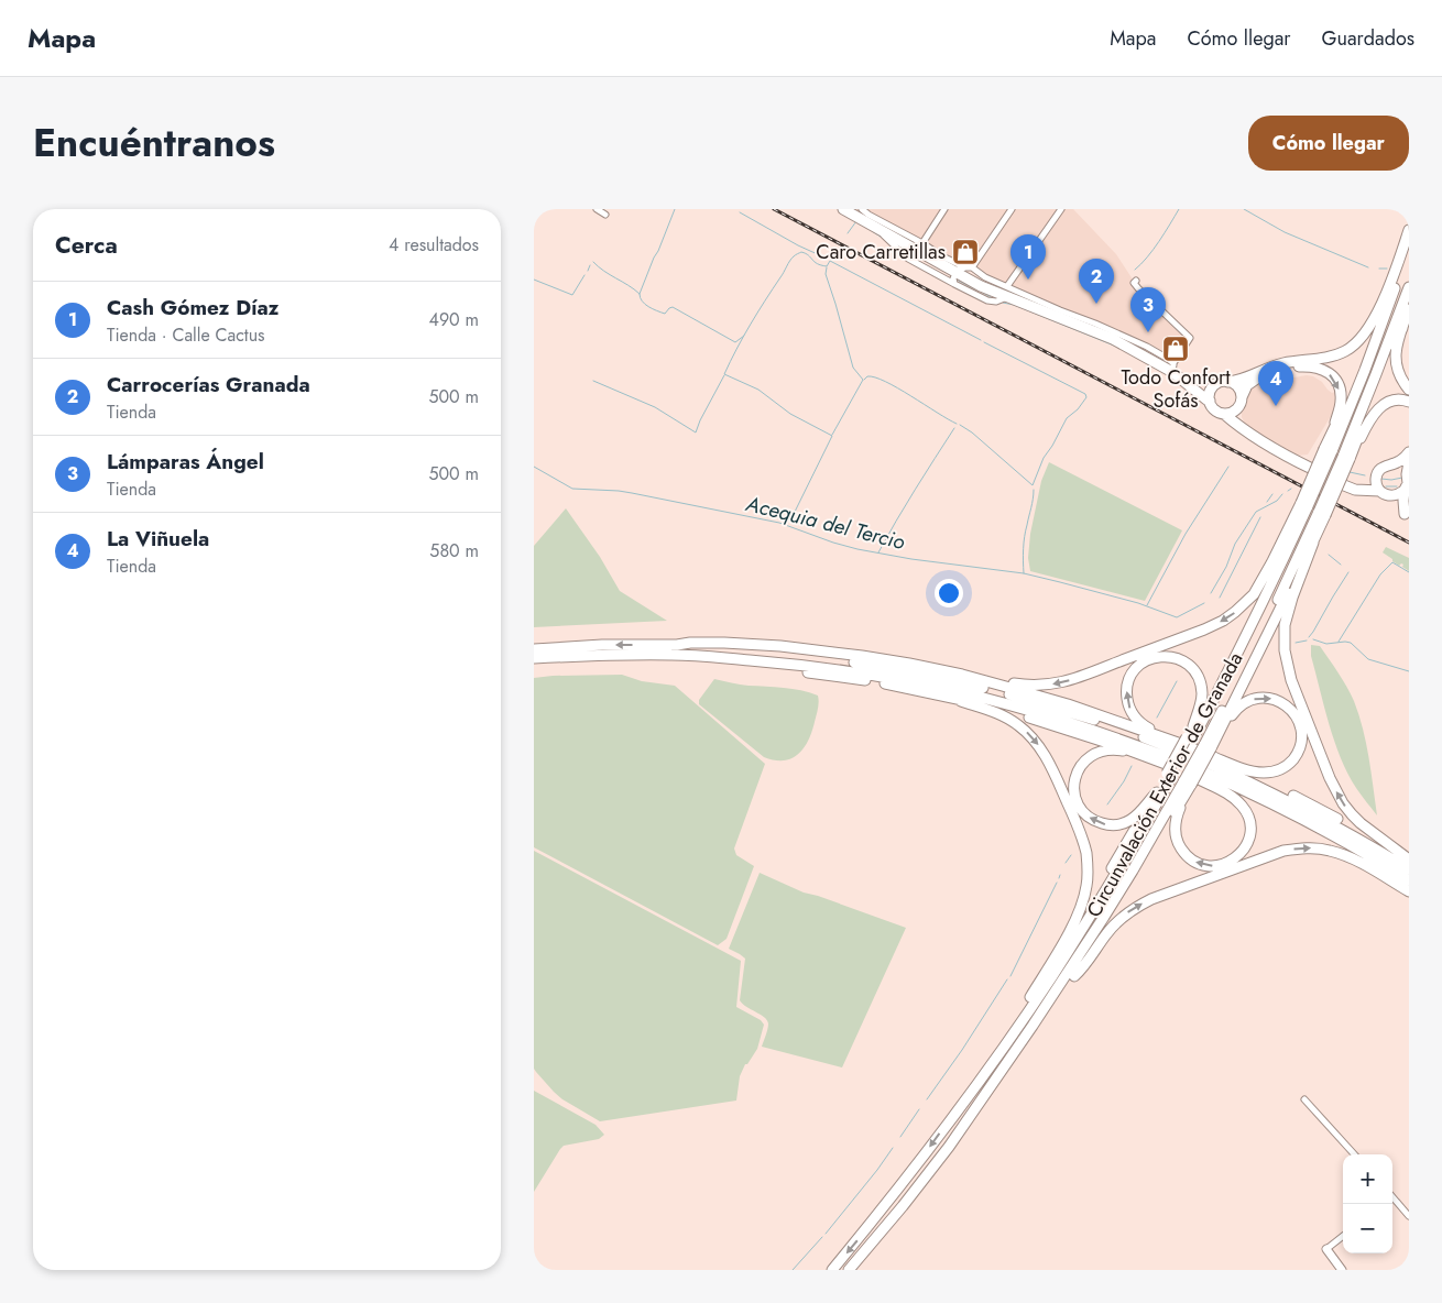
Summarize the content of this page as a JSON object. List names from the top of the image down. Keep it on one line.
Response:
{"streets":{"highway":["Circunvalación Exterior de Granada"]},"water":["Acequia del Tercio"],"places":{"shop":["Caro Carretillas","Todo Confort Sofás"]},"page":{"header":"Mapa","nav":["Mapa","Cómo llegar","Guardados"],"title":"Encuéntranos","buttons":"Cómo llegar","heading":["Cerca","4 resultados"],"pins":["1","2","3","4"],"list":[{"mark":"1","name":"Cash Gómez Díaz","note":"Tienda · Calle Cactus","value":"490 m"},{"mark":"2","name":"Carrocerías Granada","note":"Tienda","value":"500 m"},{"mark":"3","name":"Lámparas Ángel","note":"Tienda","value":"500 m"},{"mark":"4","name":"La Viñuela","note":"Tienda","value":"580 m"}],"map_buttons":["+","−"]}}
